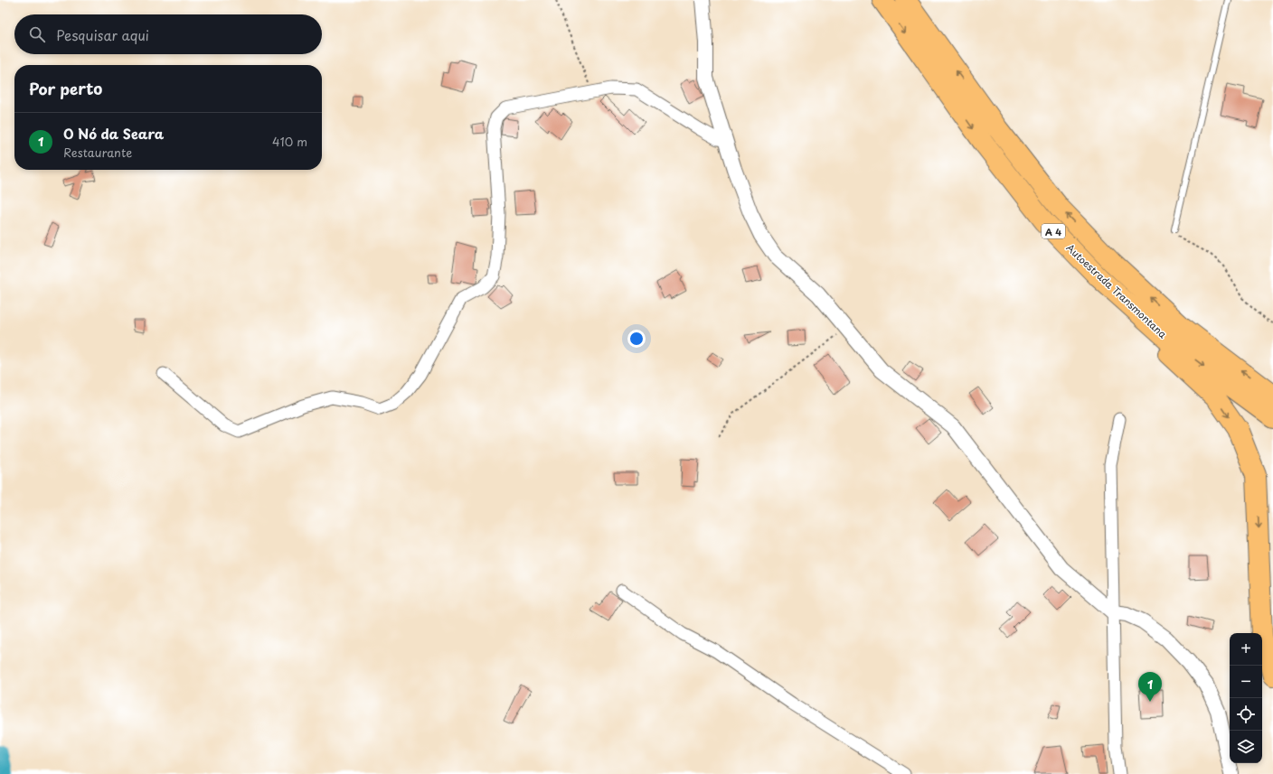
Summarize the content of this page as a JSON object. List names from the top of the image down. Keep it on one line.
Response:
{"streets":{"highway":["A 4","Autoestrada Transmontana"]},"page":{"search":"Pesquisar aqui","heading":"Por perto","list":[{"mark":"1","name":"O Nó da Seara","note":"Restaurante","value":"410 m"}],"map_buttons":["+","−"],"pins":"1"}}
